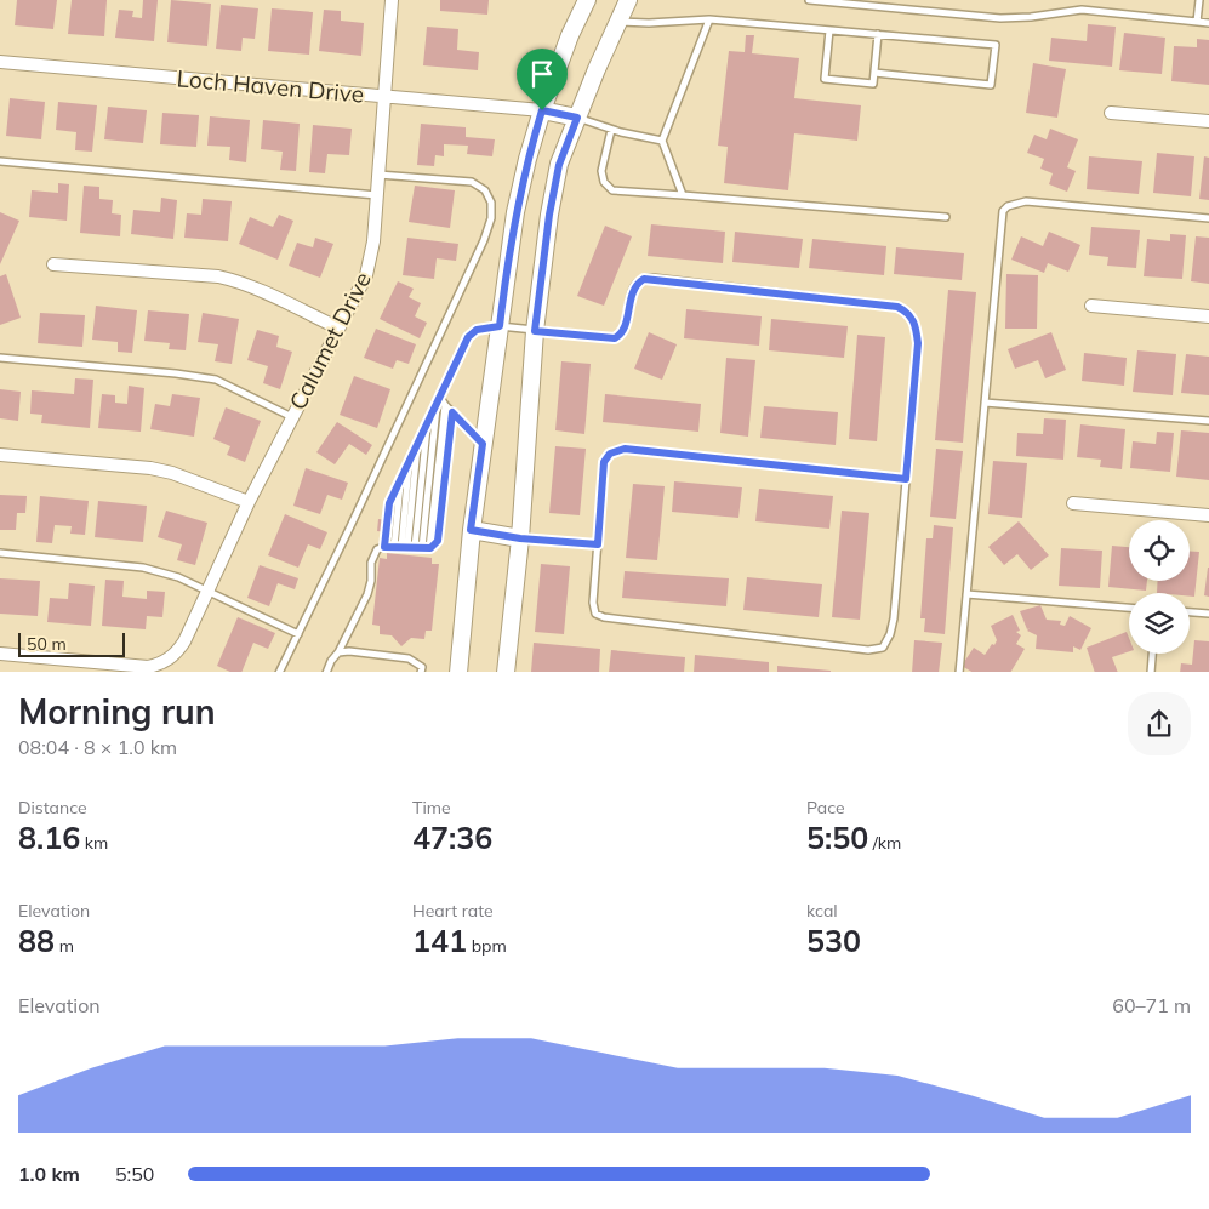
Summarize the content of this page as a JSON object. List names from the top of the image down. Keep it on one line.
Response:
{"streets":{"street":["Loch Haven Drive","Calumet Drive"]},"crossings":[["Loch Haven Drive","Calumet Drive"]],"scale_bar":"50 m","page":{"scale":"50 m","heading":["Morning run","08:04 · 8 × 1.0 km"],"stats":[["Distance","8.16 km"],["Time","47:36"],["Pace","5:50 /km"],["Elevation","88 m"],["Heart rate","141 bpm"],["kcal","530"]],"chart":["Elevation","60–71 m"],"list":[{"name":"1.0 km","note":"5:50"}]}}
